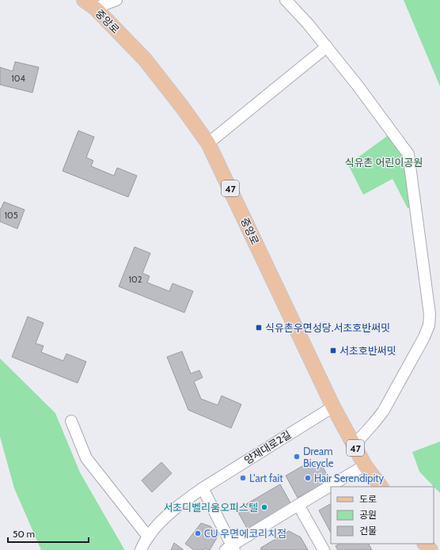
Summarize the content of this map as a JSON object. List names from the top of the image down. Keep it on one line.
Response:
{"streets":{"main road":["중앙로","47"],"street":["양재대로2길"]},"crossings":[["중앙로","양재대로2길"]],"parks":["식유촌 어린이공원"],"places":{"transit":["식유촌우면성당.서초호반써밋","서초호반써밋"],"other":["Dream Bicycle","L'art fait","Hair Serendipity","서초디벨리움오피스텔","CU 우면에코리치점"]},"house_numbers":["104","105","102"],"legend":["도로","공원","건물"],"scale_bar":"50 m"}
